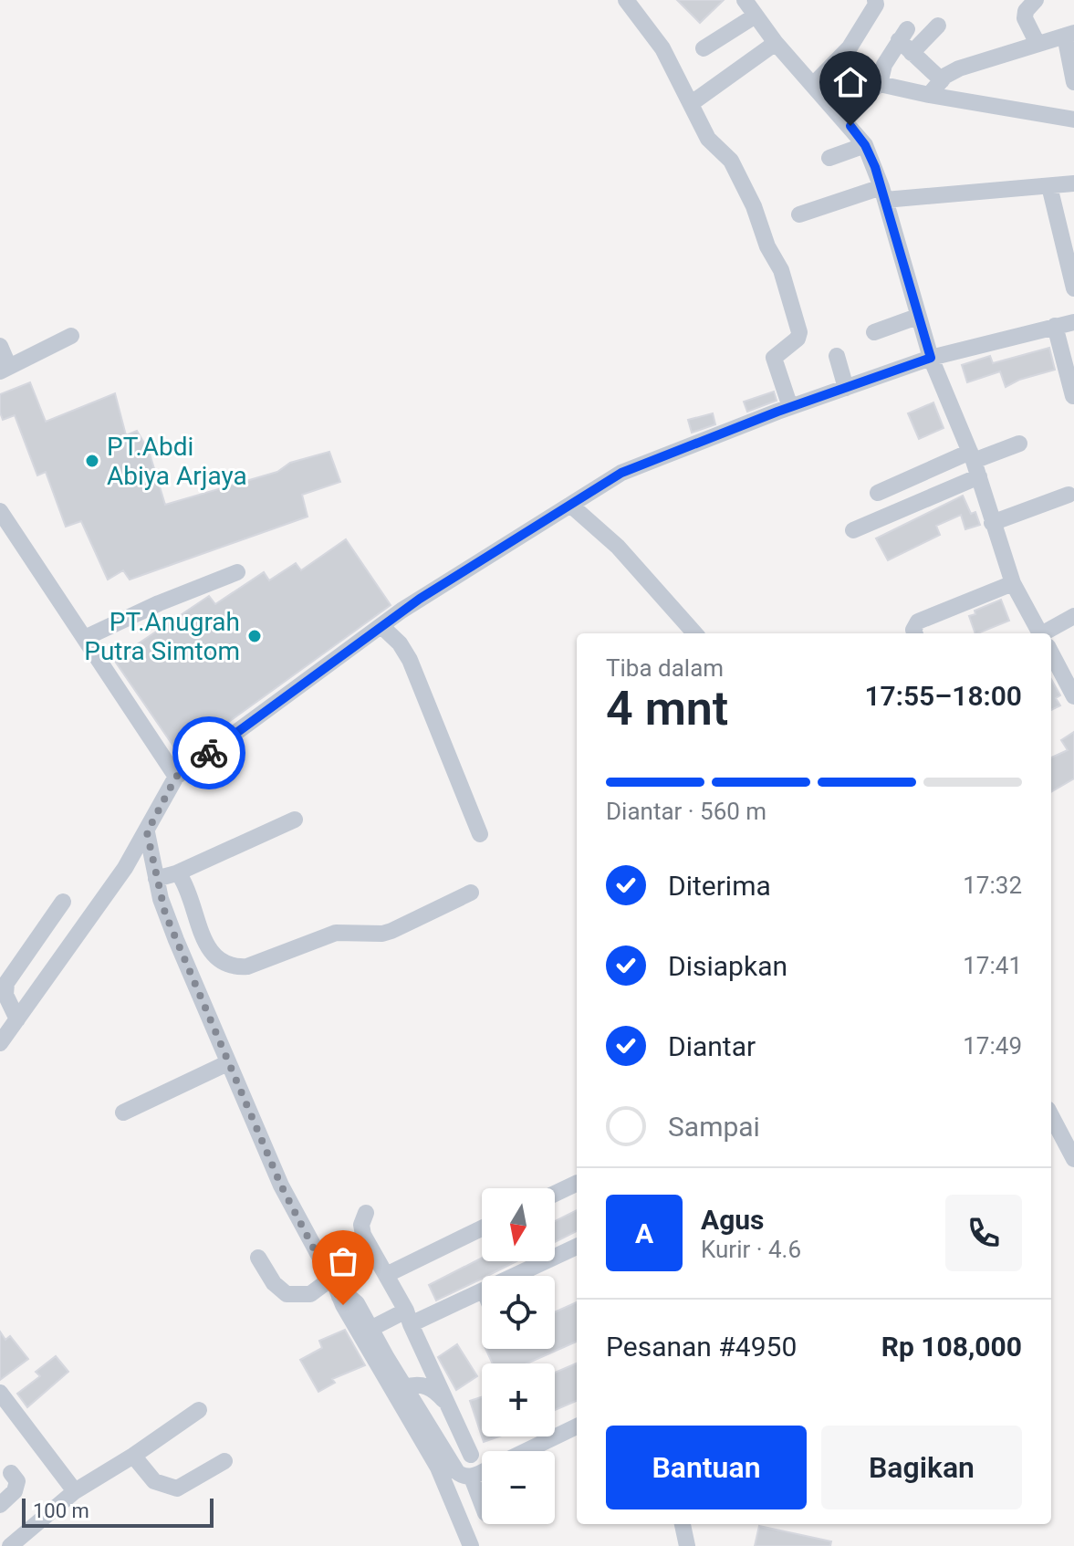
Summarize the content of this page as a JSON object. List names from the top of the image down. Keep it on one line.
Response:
{"places":["PT.Abdi Abiya Arjaya","PT.Anugrah Putra Simtom"],"scale_bar":"100 m","north":"bottom","page":{"heading":["4 mnt","Tiba dalam","17:55–18:00"],"panel":["Agus","Kurir · 4.6","Pesanan #4950","Rp 108,000"],"bar":"Diantar · 560 m","list":[["Diterima","17:32"],["Disiapkan","17:41"],["Diantar","17:49"],"Sampai"],"map_buttons":["+","−"],"round":"A","buttons":["Bantuan","Bagikan"],"scale":"100 m"}}
